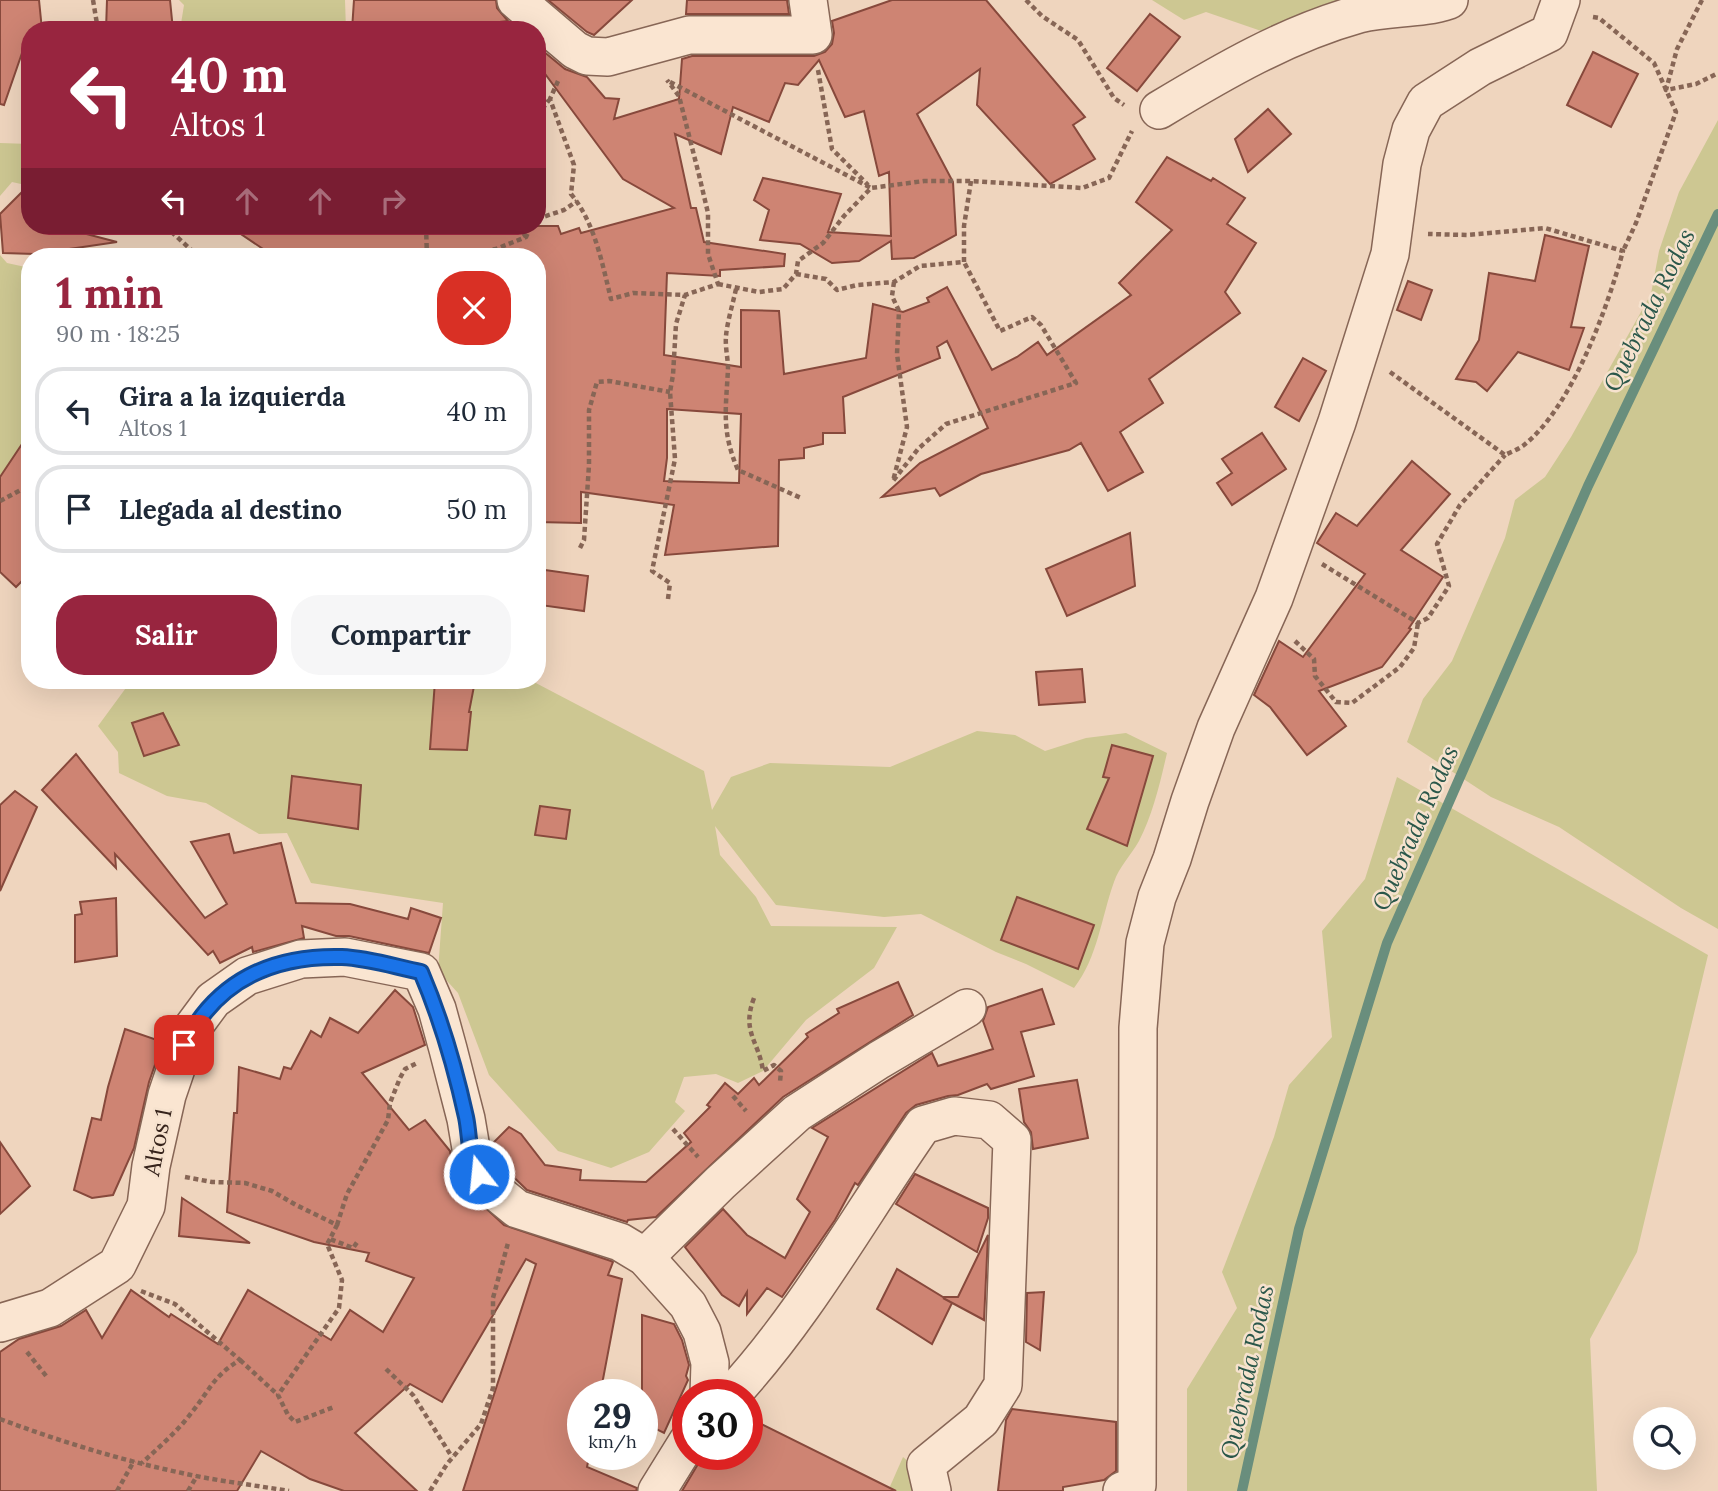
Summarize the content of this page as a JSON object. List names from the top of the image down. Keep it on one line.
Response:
{"streets":{"street":["Altos 1"]},"water":["Quebrada Rodas"],"page":{"turn":["40 m","Altos 1"],"heading":["1 min","90 m · 18:25"],"list":[{"name":"Gira a la izquierda","note":"Altos 1","value":"40 m"},{"name":"Llegada al destino","value":"50 m"}],"buttons":["Salir","Compartir"],"speed":"29 km/h","limit":"30"}}
